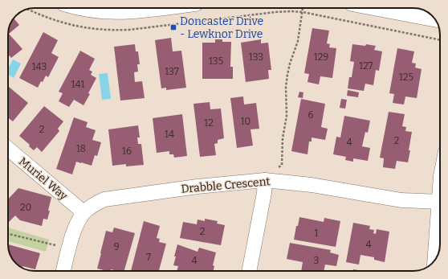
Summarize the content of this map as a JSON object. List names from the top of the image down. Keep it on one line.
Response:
{"streets":{"street":["Muriel Way","Drabble Crescent"]},"crossings":[["Muriel Way","Drabble Crescent"]],"places":{"transit":["Doncaster Drive - Lewknor Drive"]},"house_numbers":["133","129","135","127","143","137","125","141","6","10","12","2","14","2","4","18","16","20","2","1","4","9","7","4","3"]}
